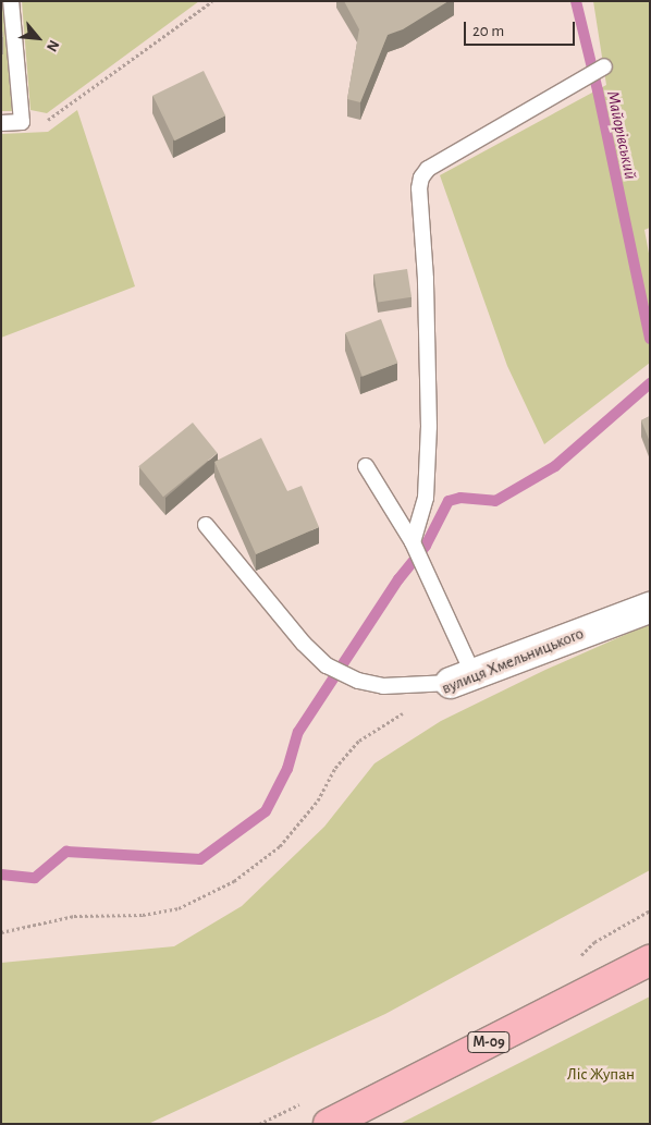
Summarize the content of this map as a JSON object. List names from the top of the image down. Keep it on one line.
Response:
{"streets":{"main road":["М-09"],"street":["вулиця Хмельницького"]},"water":["Майорівський"],"parks":["Ліс Жупан"],"scale_bar":"20 m","north":"bottom right"}
